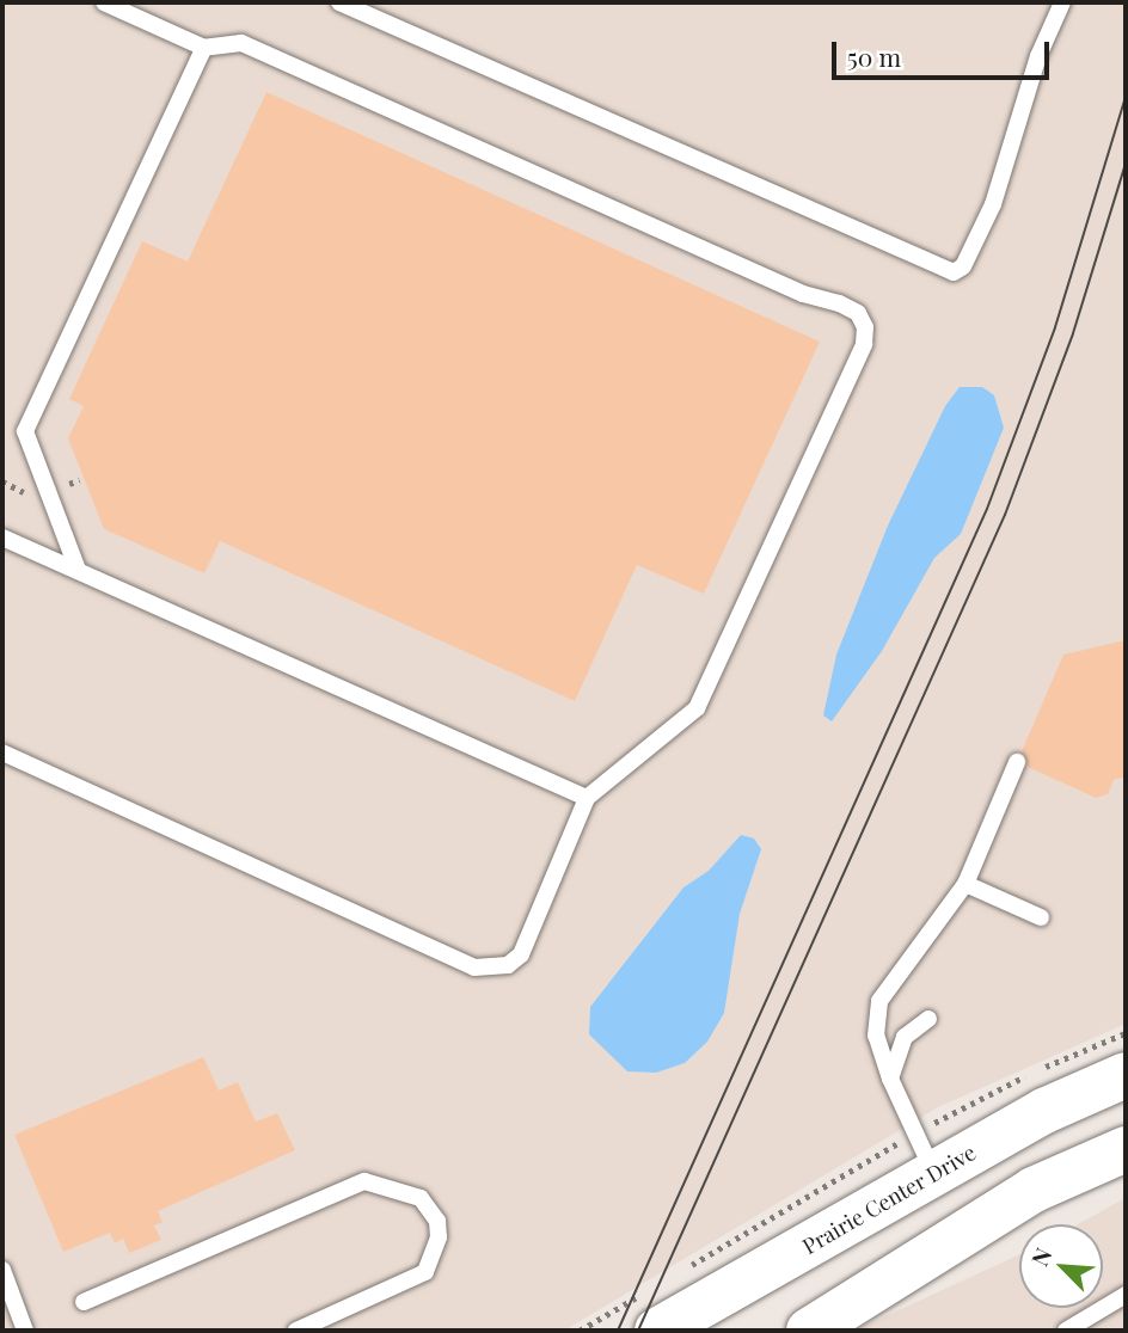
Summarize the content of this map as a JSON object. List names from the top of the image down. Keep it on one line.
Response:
{"streets":{"main road":["Prairie Center Drive"]},"scale_bar":"50 m","north":"top left"}
